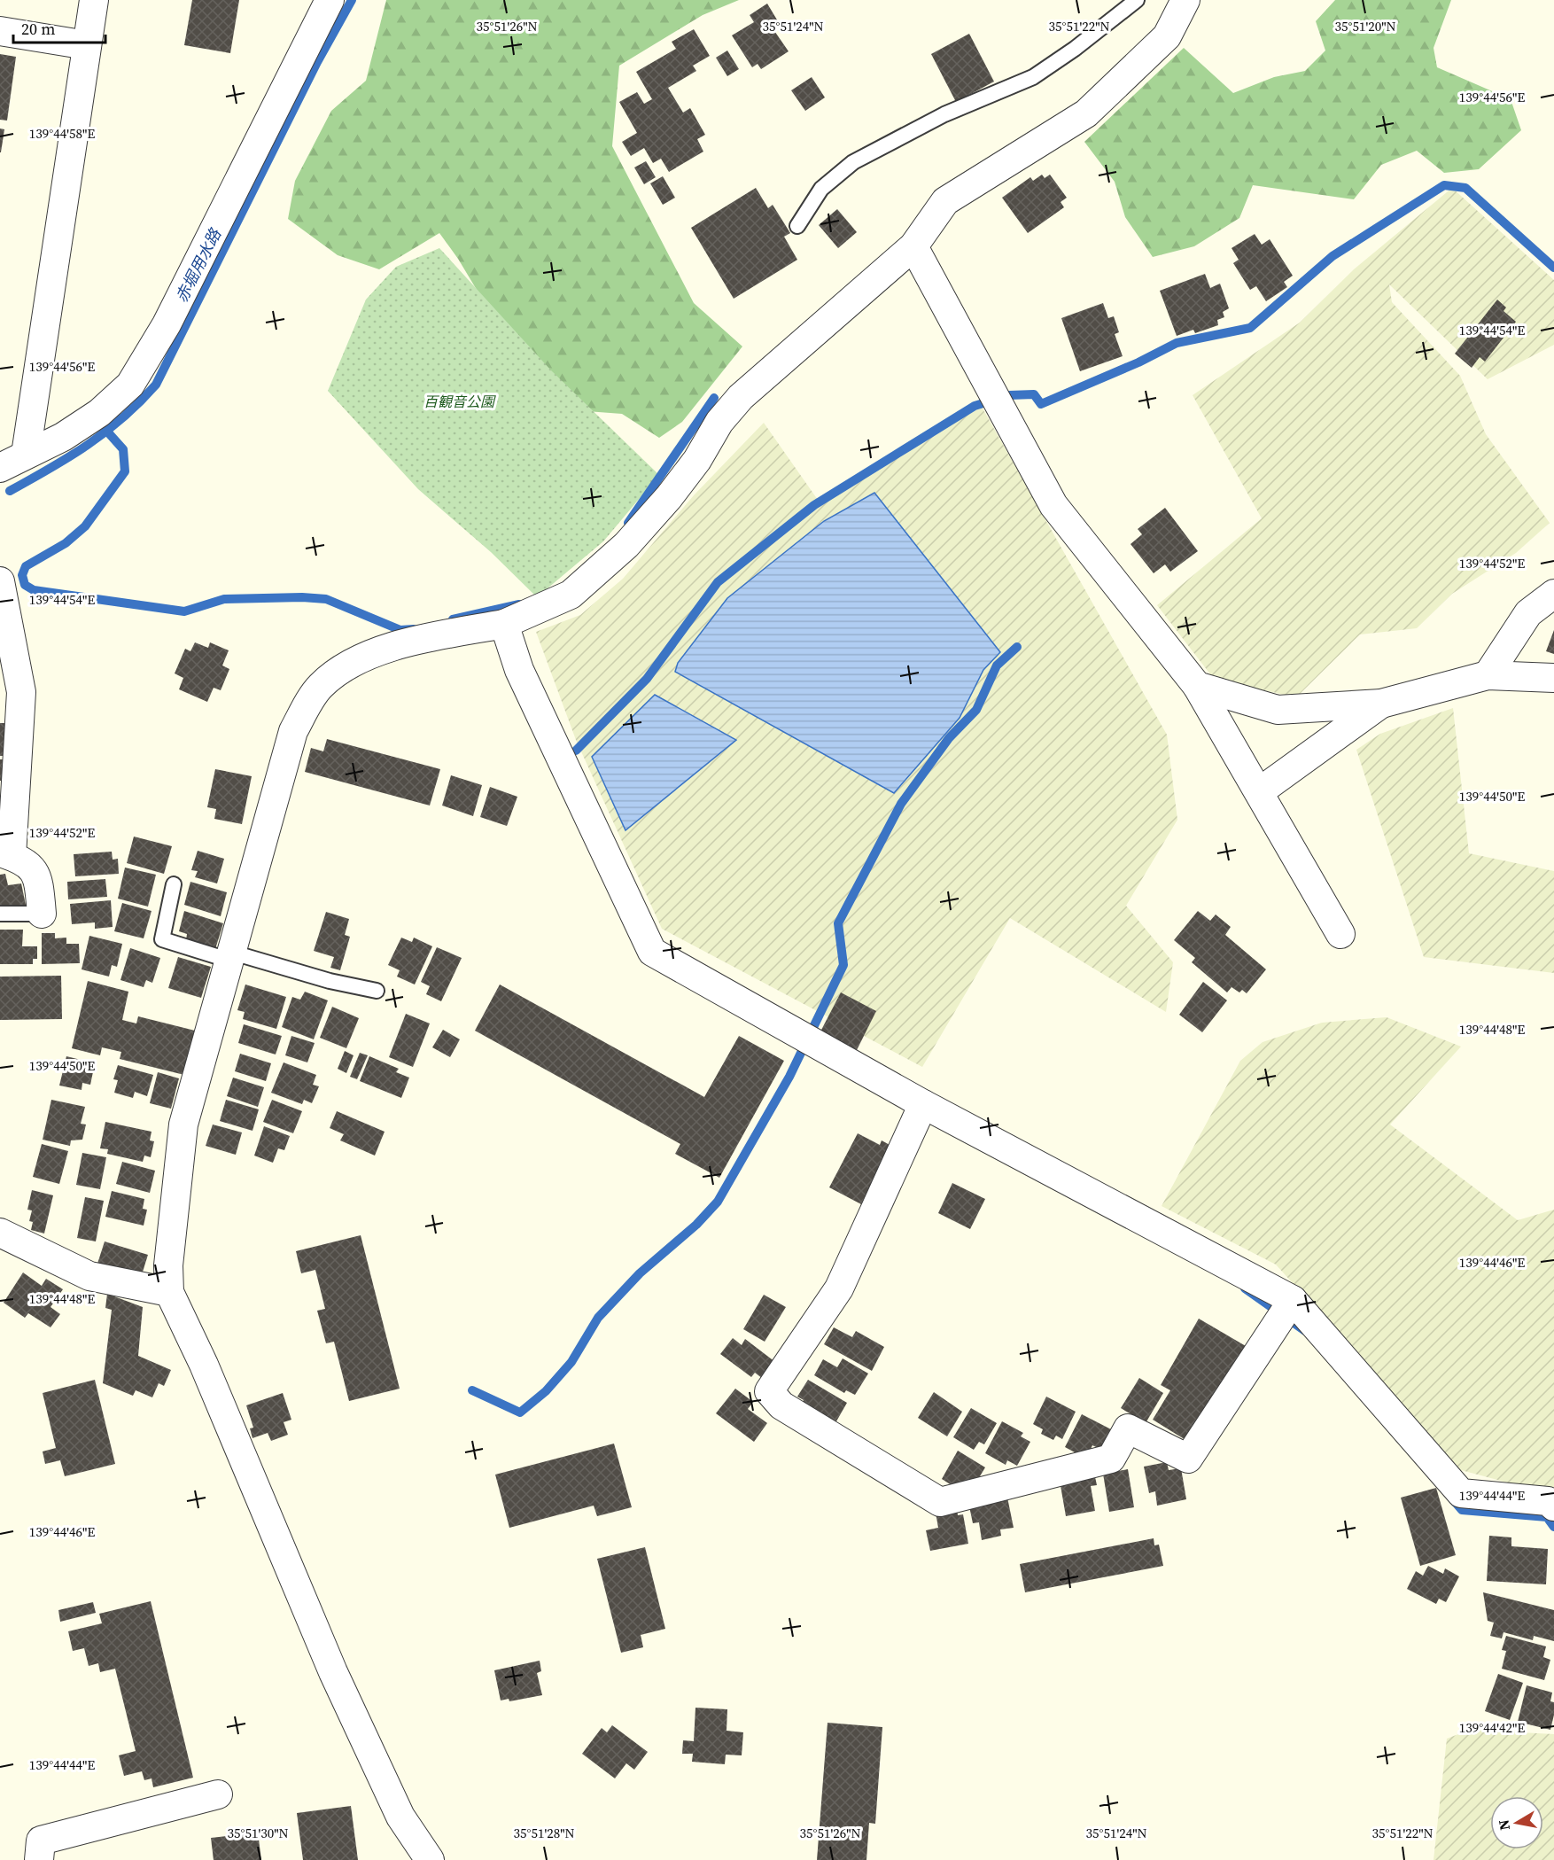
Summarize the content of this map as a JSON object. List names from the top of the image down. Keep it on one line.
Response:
{"water":["赤堀用水路"],"parks":["百観音公園"],"scale_bar":"20 m","north":"left","coordinates":["35°51'26\"N","35°51'24\"N","35°51'22\"N","35°51'20\"N","139°44'56\"E","139°44'58\"E","139°44'54\"E","139°44'52\"E","139°44'50\"E","139°44'48\"E","139°44'46\"E","139°44'44\"E","139°44'42\"E","35°51'30\"N","35°51'28\"N"]}
